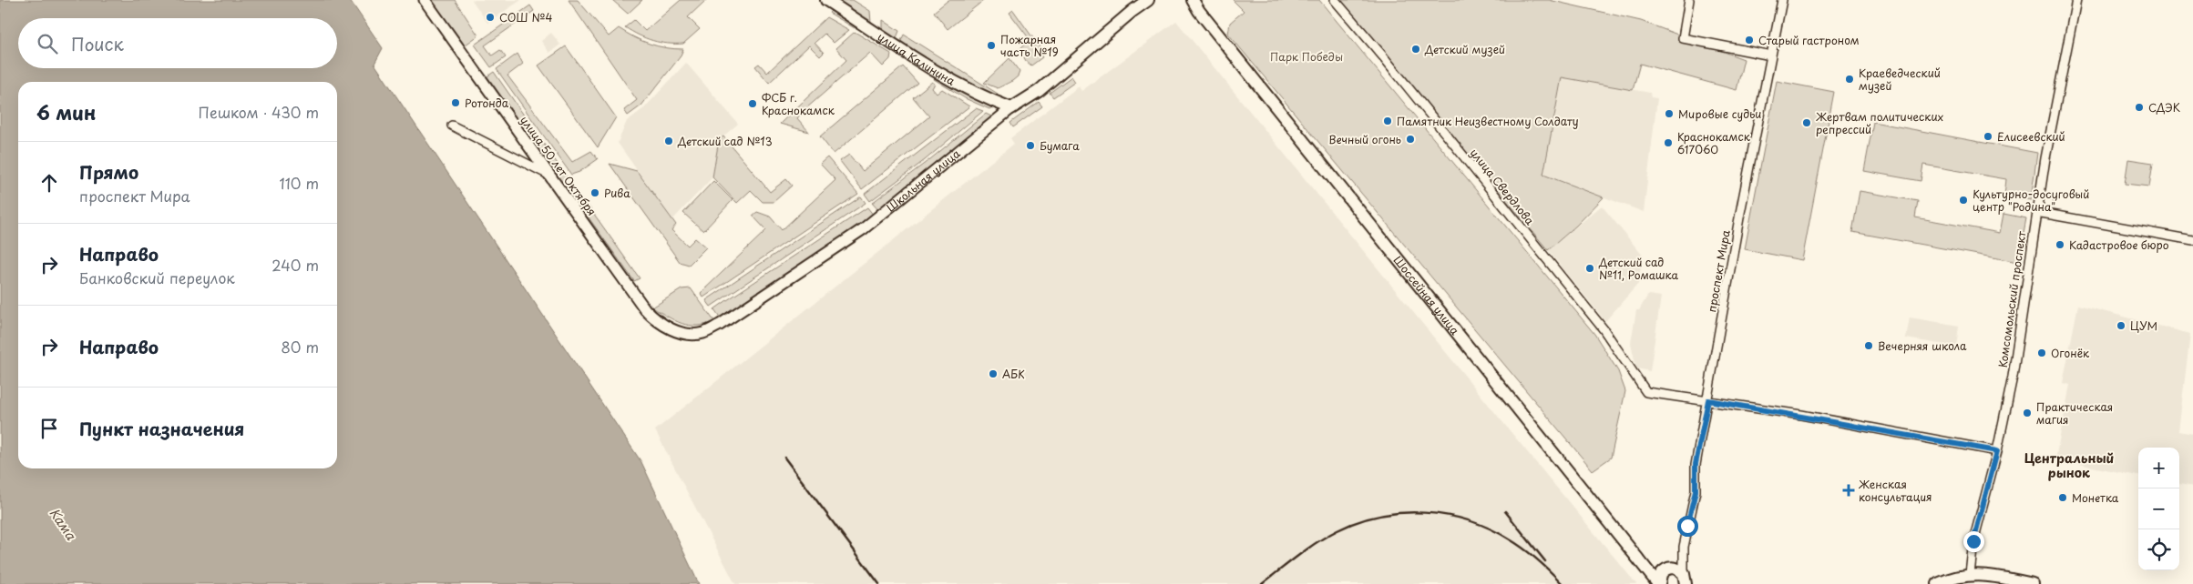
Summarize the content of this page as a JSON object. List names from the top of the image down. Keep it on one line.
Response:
{"streets":{"main road":["улица Калинина","Школьная улица","Шоссейная улица"],"street":["улица 50 лет Октября","улица Свердлова","проспект Мира","Комсомольский проспект"]},"crossings":[["улица Калинина","Школьная улица"],["улица 50 лет Октября","Школьная улица"],["улица Свердлова","проспект Мира"]],"districts":["Центральный рынок"],"water":["Кама"],"parks":["Парк Победы"],"places":{"other":["СОШ №4","Старый гастроном","Пожарная часть №19","Детский музей","Краеведческий музей","Ротонда","ФСБ г. Краснокамск","СДЭК","Мировые судьи","Памятник Неизвестному Солдату","Жертвам политических репрессий","Елисеевский","Вечный огонь","Детский сад №13","Краснокамск 617060","Бумага","Рива","Культурно-досуговый центр \"Родина\"","Кадастровое бюро","Детский сад №11, Ромашка","ЦУМ","Вечерняя школа","Огонёк","АБК","Практическая магия","Монетка"],"health":["Женская консультация"]},"page":{"search":"Поиск","heading":["6 мин","Пешком · 430 m"],"list":[["Прямо","проспект Мира","110 m"],["Направо","Банковский переулок","240 m"],["Направо","80 m"],"Пункт назначения"],"map_buttons":["+","−"]}}
